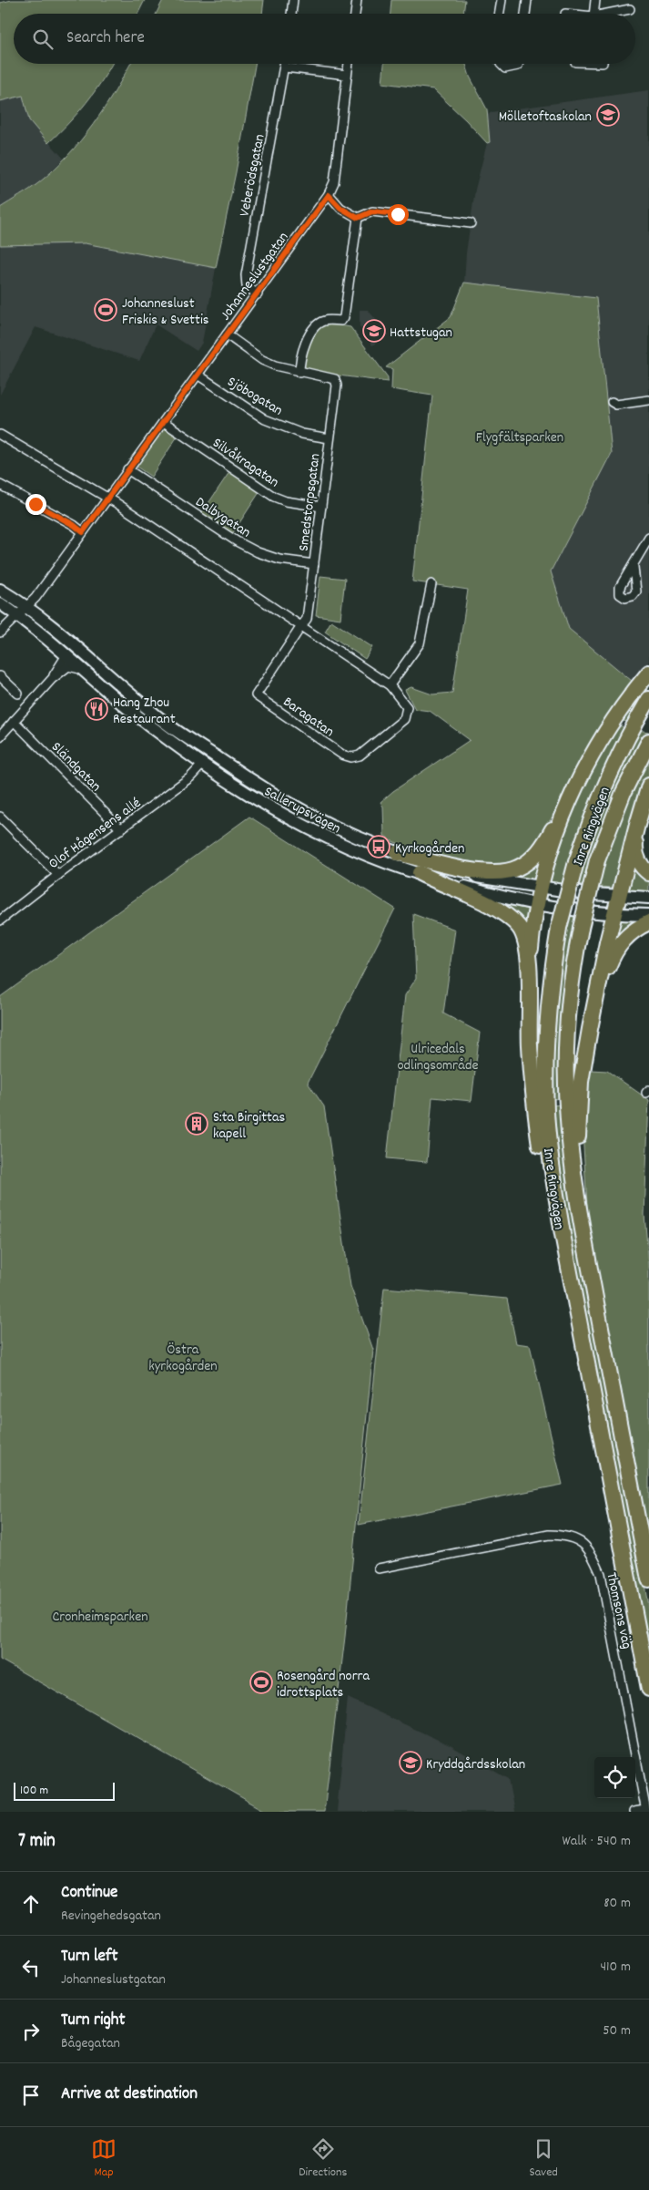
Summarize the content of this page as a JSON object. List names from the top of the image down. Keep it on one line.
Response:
{"streets":{"highway":["Inre Ringvägen"],"main road":["Sallerupsvägen"],"street":["Veberödsgatan","Johanneslustgatan","Sjöbogatan","Silvåkragatan","Smedstorpsgatan","Dalbygatan","Baragatan","Sländgatan","Olof Hågensens allé","Thomsons väg"]},"crossings":[["Veberödsgatan","Johanneslustgatan"],["Johanneslustgatan","Sjöbogatan"],["Johanneslustgatan","Silvåkragatan"],["Johanneslustgatan","Dalbygatan"],["Johanneslustgatan","Sallerupsvägen"],["Sjöbogatan","Smedstorpsgatan"],["Silvåkragatan","Smedstorpsgatan"],["Smedstorpsgatan","Dalbygatan"],["Smedstorpsgatan","Baragatan"],["Sländgatan","Olof Hågensens allé"],["Sallerupsvägen","Olof Hågensens allé"]],"parks":["Flygfältsparken","Ulricedals odlingsområde","Östra kyrkogården","Cronheimsparken"],"places":{"school or university":["Mölletoftaskolan","Hattstugan","Kryddgårdsskolan"],"sports":["Johanneslust Friskis & Svettis","Rosengård norra idrottsplats"],"restaurant":["Hang Zhou Restaurant"],"bus stop":["Kyrkogården"],"building":["S:ta Birgittas kapell"]},"scale_bar":"100 m","page":{"search":"Search here","scale":"100 m","heading":["7 min","Walk · 540 m"],"list":[["Continue","Revingehedsgatan","80 m"],["Turn left","Johanneslustgatan","410 m"],["Turn right","Bågegatan","50 m"],"Arrive at destination"],"nav":["Map","Directions","Saved"]}}
